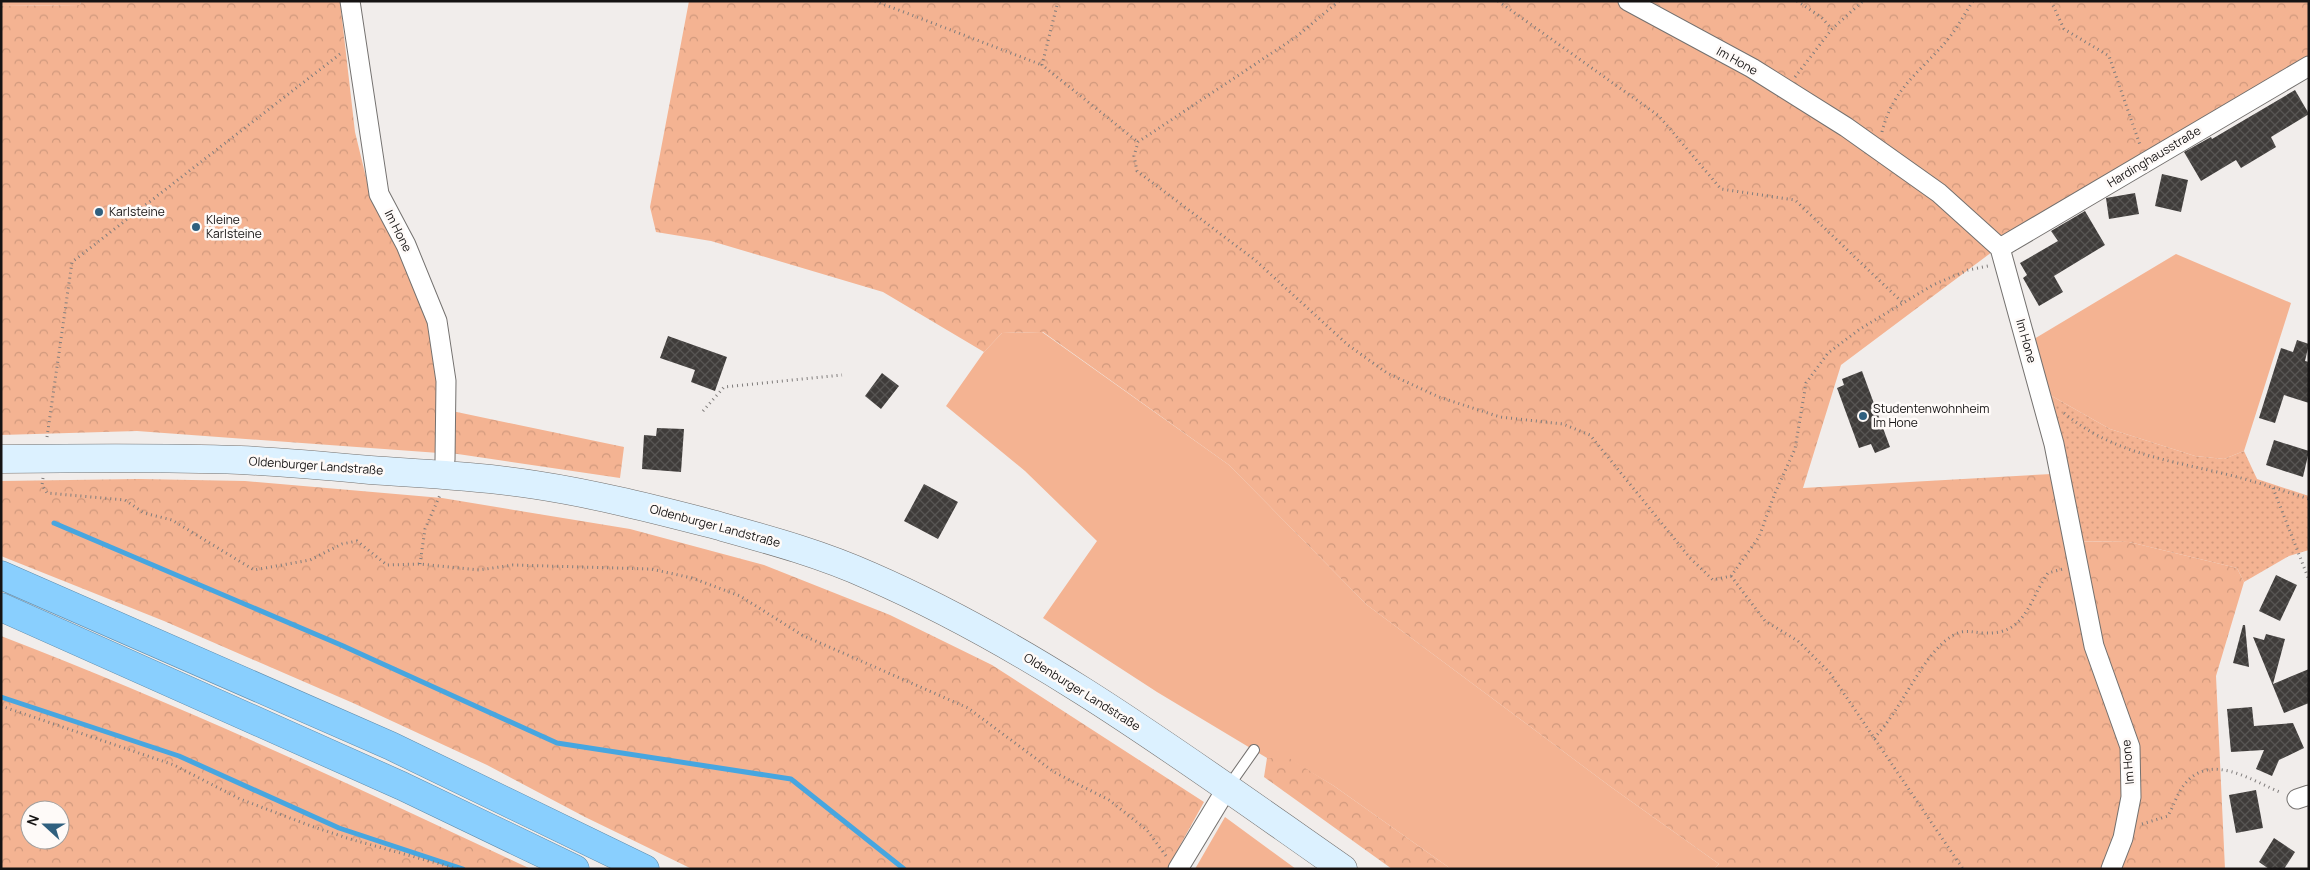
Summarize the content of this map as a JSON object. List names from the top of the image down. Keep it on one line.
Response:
{"streets":{"street":["Im Hone","Hardinghausstraße","Oldenburger Landstraße"]},"crossings":[["Im Hone","Hardinghausstraße"],["Im Hone","Oldenburger Landstraße"]],"places":["Karlsteine","Kleine Karlsteine","Studentenwohnheim Im Hone"],"north":"left"}
